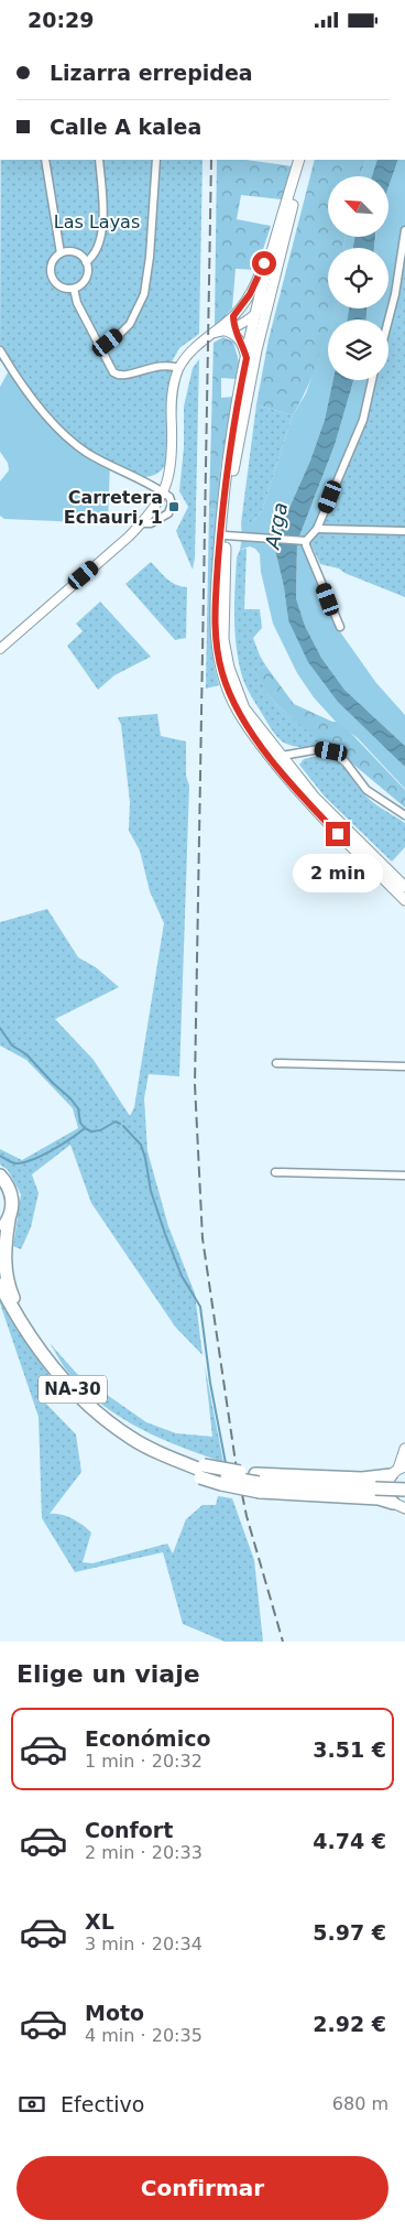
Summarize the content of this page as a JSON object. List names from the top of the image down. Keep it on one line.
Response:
{"streets":{"highway":["NA-30"]},"water":["Arga"],"parks":["Las Layas"],"places":{"transit":["Carretera Echauri, 1"]},"north":"top left","page":{"status":"20:29","banner":["Lizarra errepidea","Calle A kalea"],"bubble":"2 min","heading":"Elige un viaje","list":[{"name":"Económico","note":"1 min · 20:32","value":"3.51 €"},{"name":"Confort","note":"2 min · 20:33","value":"4.74 €"},{"name":"XL","note":"3 min · 20:34","value":"5.97 €"},{"name":"Moto","note":"4 min · 20:35","value":"2.92 €"}],"pay":["Efectivo","680 m"],"buttons":"Confirmar"}}
